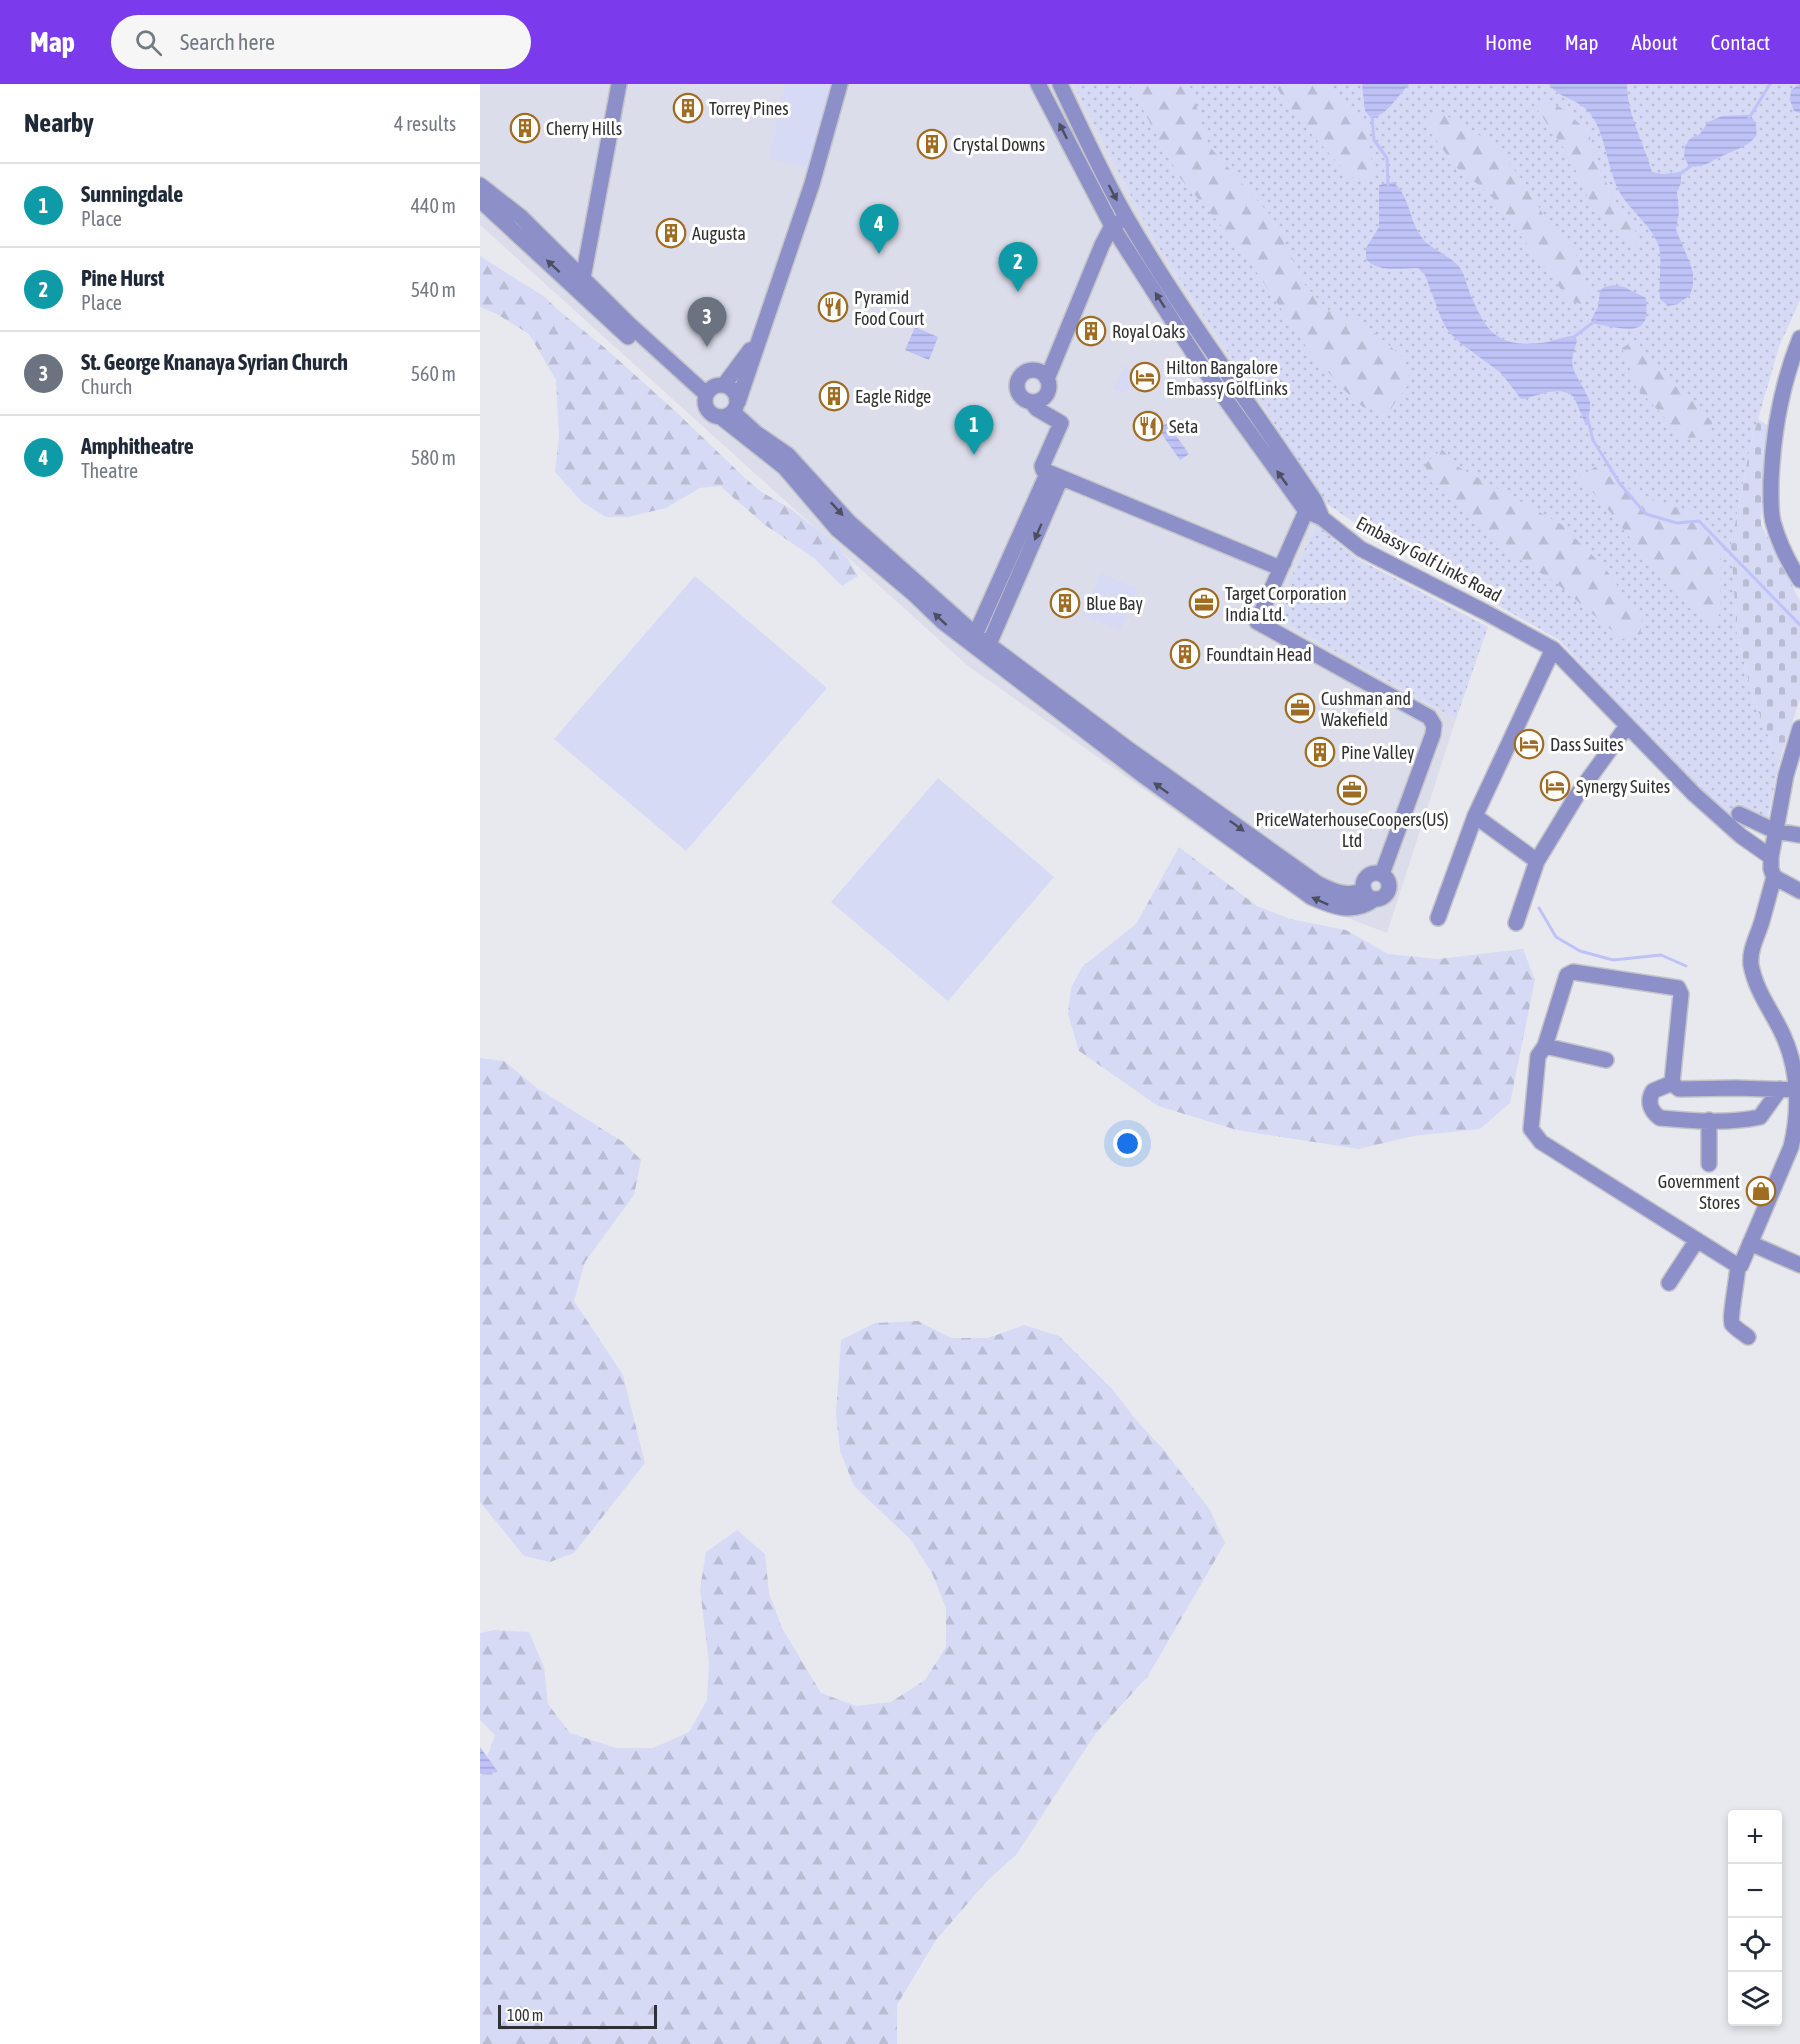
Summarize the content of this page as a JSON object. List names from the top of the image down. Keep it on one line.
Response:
{"streets":{"street":["Embassy Golf Links Road"]},"places":{"building":["Torrey Pines","Cherry Hills","Crystal Downs","Augusta","Royal Oaks","Eagle Ridge","Blue Bay","Foundtain Head","Pine Valley"],"restaurant":["Pyramid Food Court","Seta"],"hotel":["Hilton Bangalore Embassy GolfLinks","Dass Suites","Synergy Suites"],"office":["Target Corporation India Ltd.","Cushman and Wakefield","PriceWaterhouseCoopers(US) Ltd"],"shop":["Government Stores"]},"scale_bar":"100 m","page":{"header":"Map","search":"Search here","nav":["Home","Map","About","Contact"],"heading":["Nearby","4 results"],"list":[{"mark":"1","name":"Sunningdale","note":"Place","value":"440 m"},{"mark":"2","name":"Pine Hurst","note":"Place","value":"540 m"},{"mark":"3","name":"St. George Knanaya Syrian Church","note":"Church","value":"560 m"},{"mark":"4","name":"Amphitheatre","note":"Theatre","value":"580 m"}],"pins":["4","2","3","1"],"map_buttons":["+","−"],"scale":"100 m"}}
